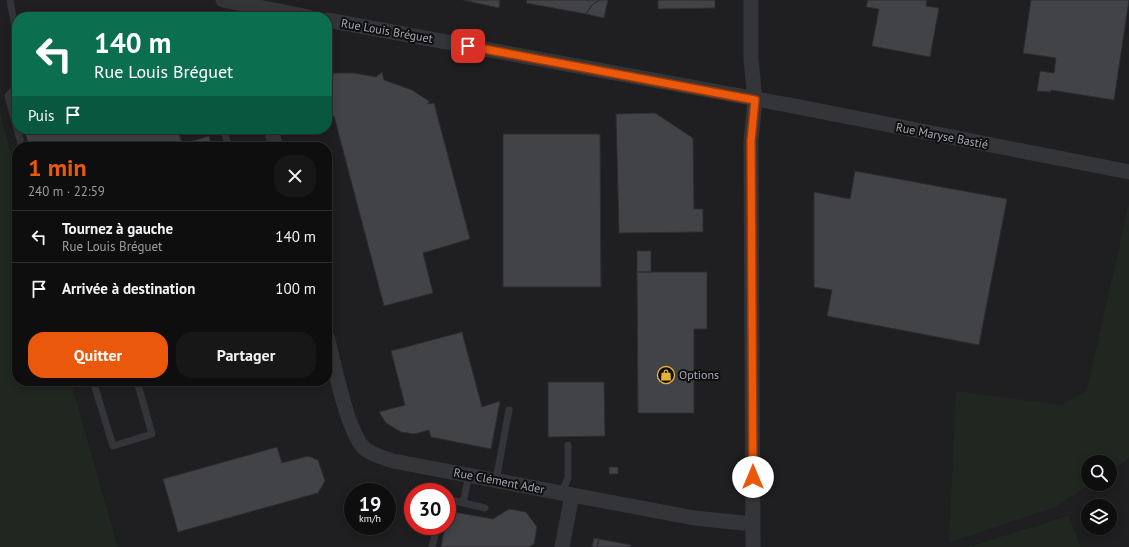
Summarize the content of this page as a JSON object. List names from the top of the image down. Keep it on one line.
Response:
{"streets":{"street":["Rue Louis Bréguet","Rue Maryse Bastié","Rue Clément Ader"]},"crossings":[["Rue Louis Bréguet","Rue Maryse Bastié"]],"places":{"shop":["Options"]},"page":{"turn":["140 m","Rue Louis Bréguet"],"then":"Puis","heading":["1 min","240 m · 22:59"],"list":[{"name":"Tournez à gauche","note":"Rue Louis Bréguet","value":"140 m"},{"name":"Arrivée à destination","value":"100 m"}],"buttons":["Quitter","Partager"],"speed":"19 km/h","limit":"30"}}
